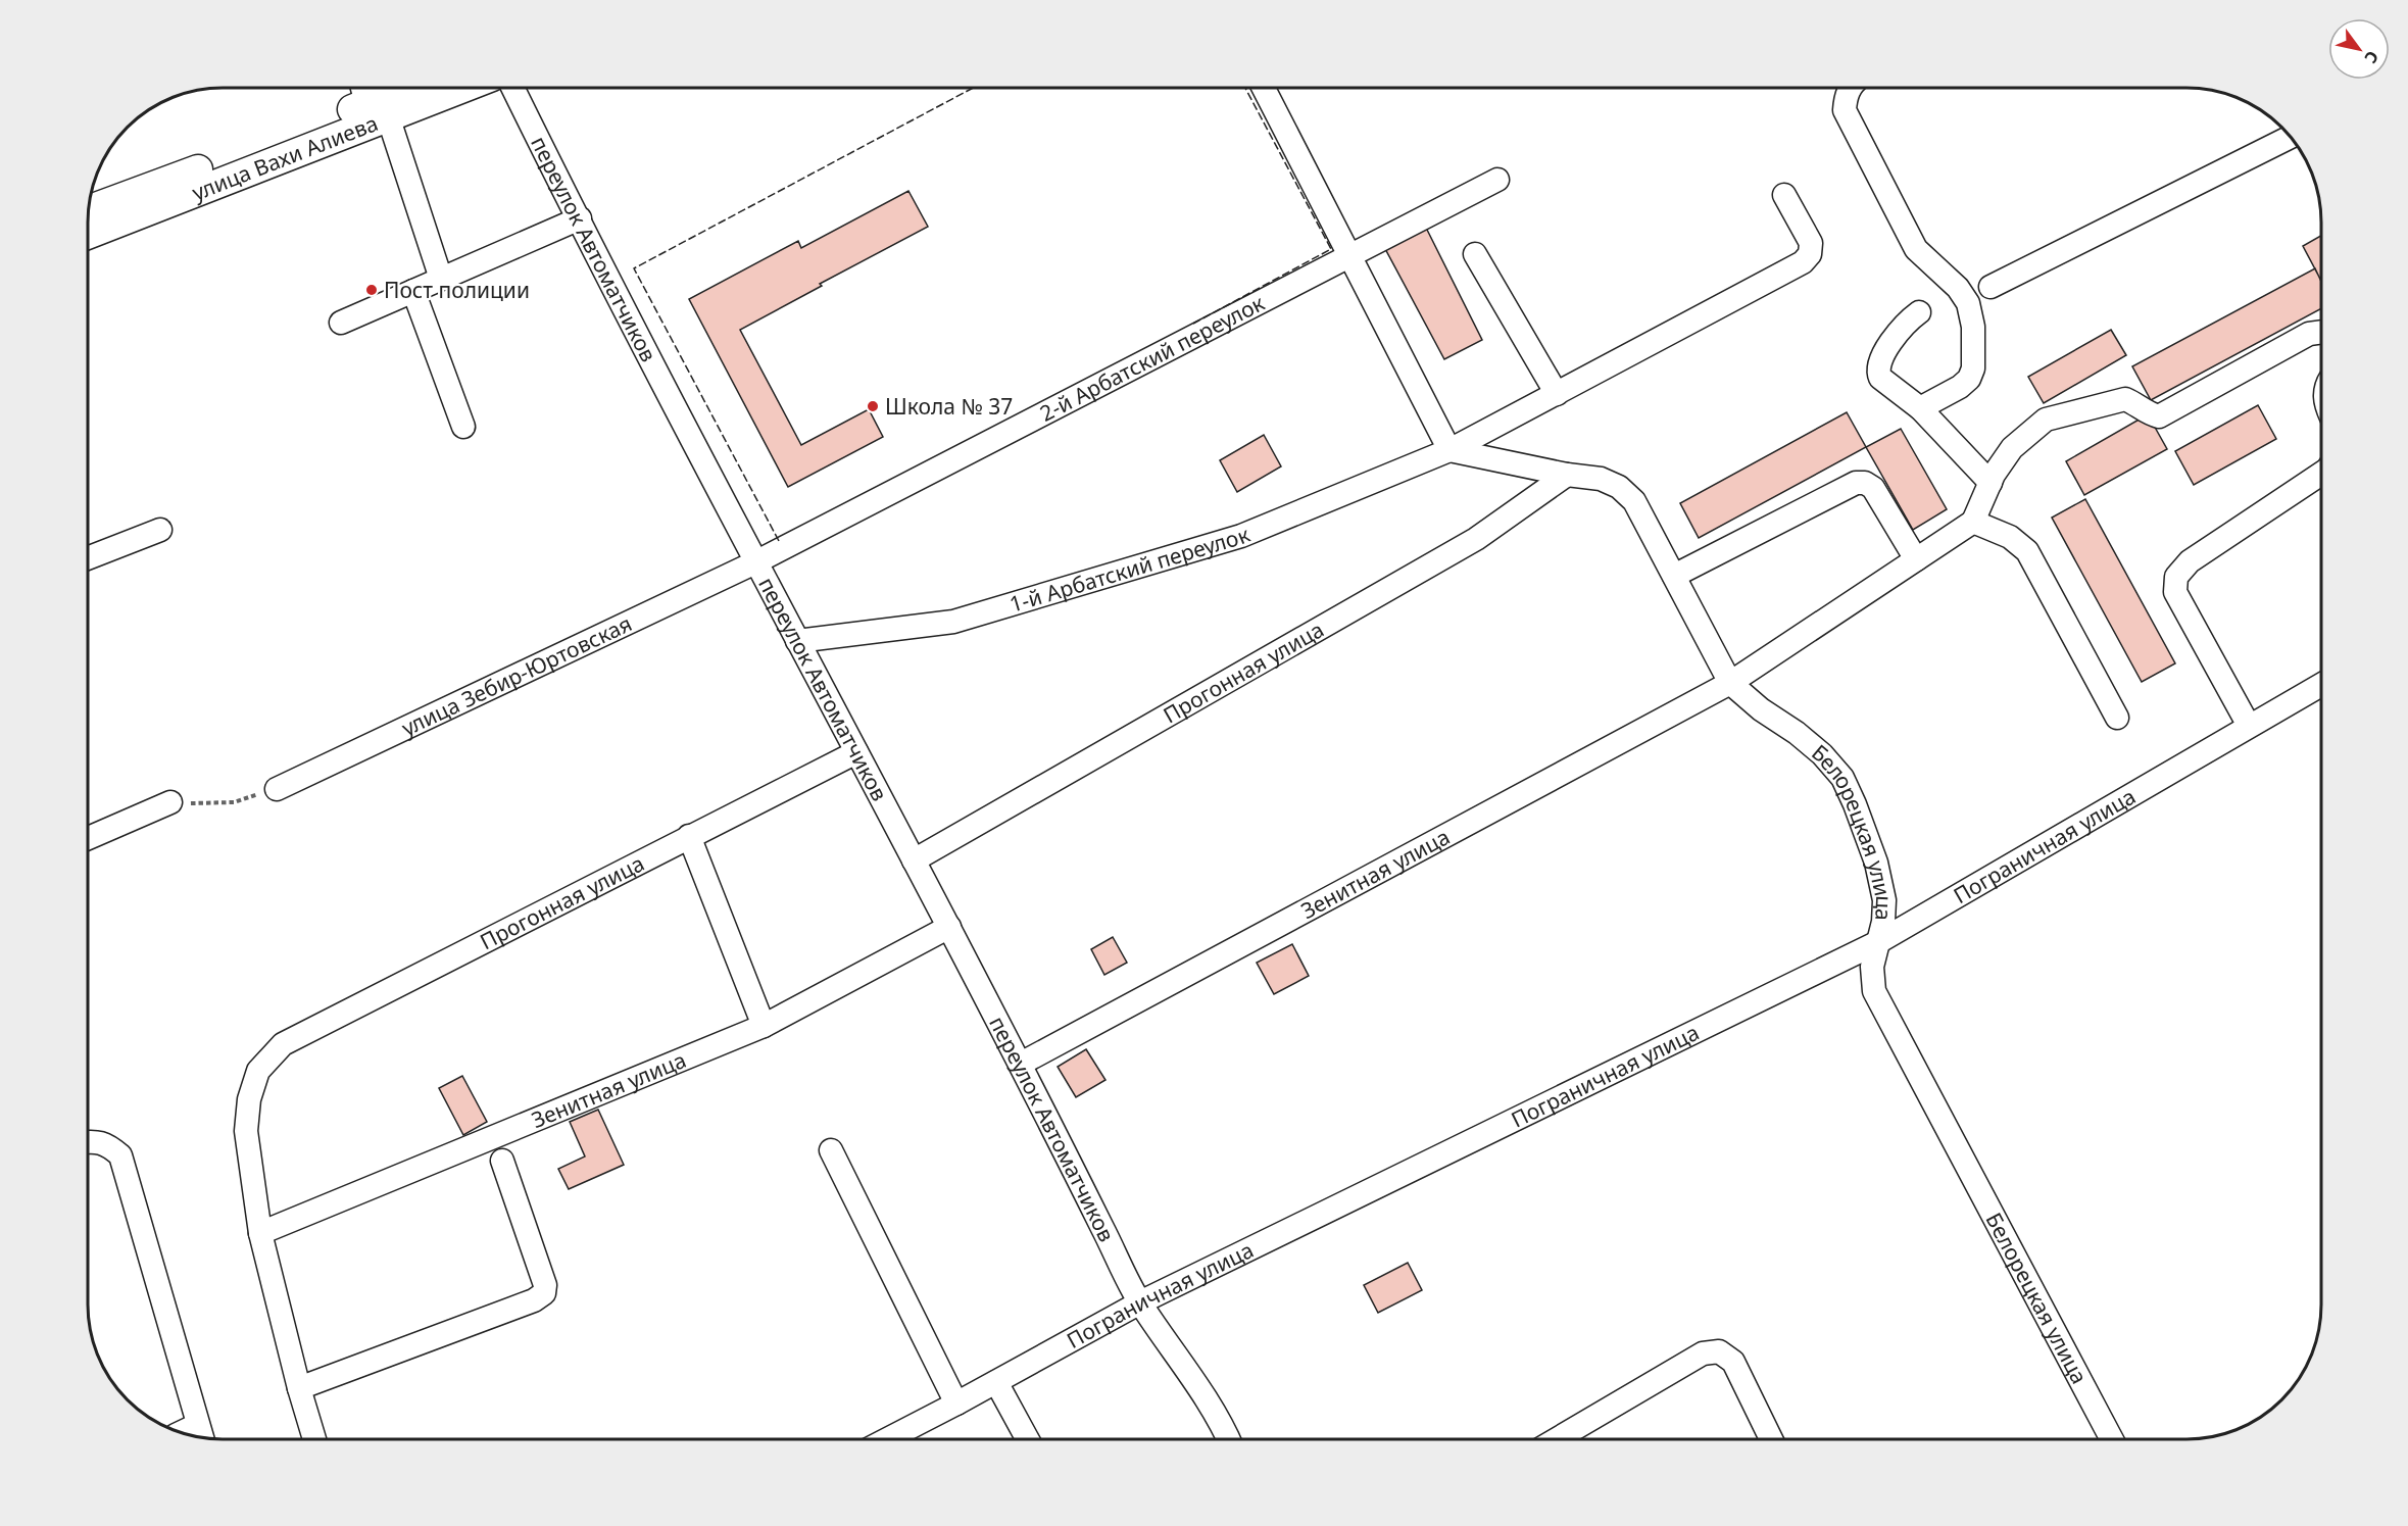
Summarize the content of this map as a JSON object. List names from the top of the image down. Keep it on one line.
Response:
{"streets":{"main road":["улица Вахи Алиева"],"street":["переулок Автоматчиков","2-й Арбатский переулок","1-й Арбатский переулок","Прогонная улица","улица Зебир-Юртовская","Белорецкая улица","Пограничная улица","Зенитная улица"]},"crossings":[["переулок Автоматчиков","2-й Арбатский переулок"],["переулок Автоматчиков","1-й Арбатский переулок"],["переулок Автоматчиков","Прогонная улица"],["переулок Автоматчиков","улица Зебир-Юртовская"],["переулок Автоматчиков","Пограничная улица"],["переулок Автоматчиков","Зенитная улица"],["2-й Арбатский переулок","улица Зебир-Юртовская"],["Прогонная улица","Белорецкая улица"],["Прогонная улица","Зенитная улица"],["Белорецкая улица","Пограничная улица"],["Белорецкая улица","Зенитная улица"]],"places":["Пост полиции","Школа № 37"],"north":"bottom right"}
